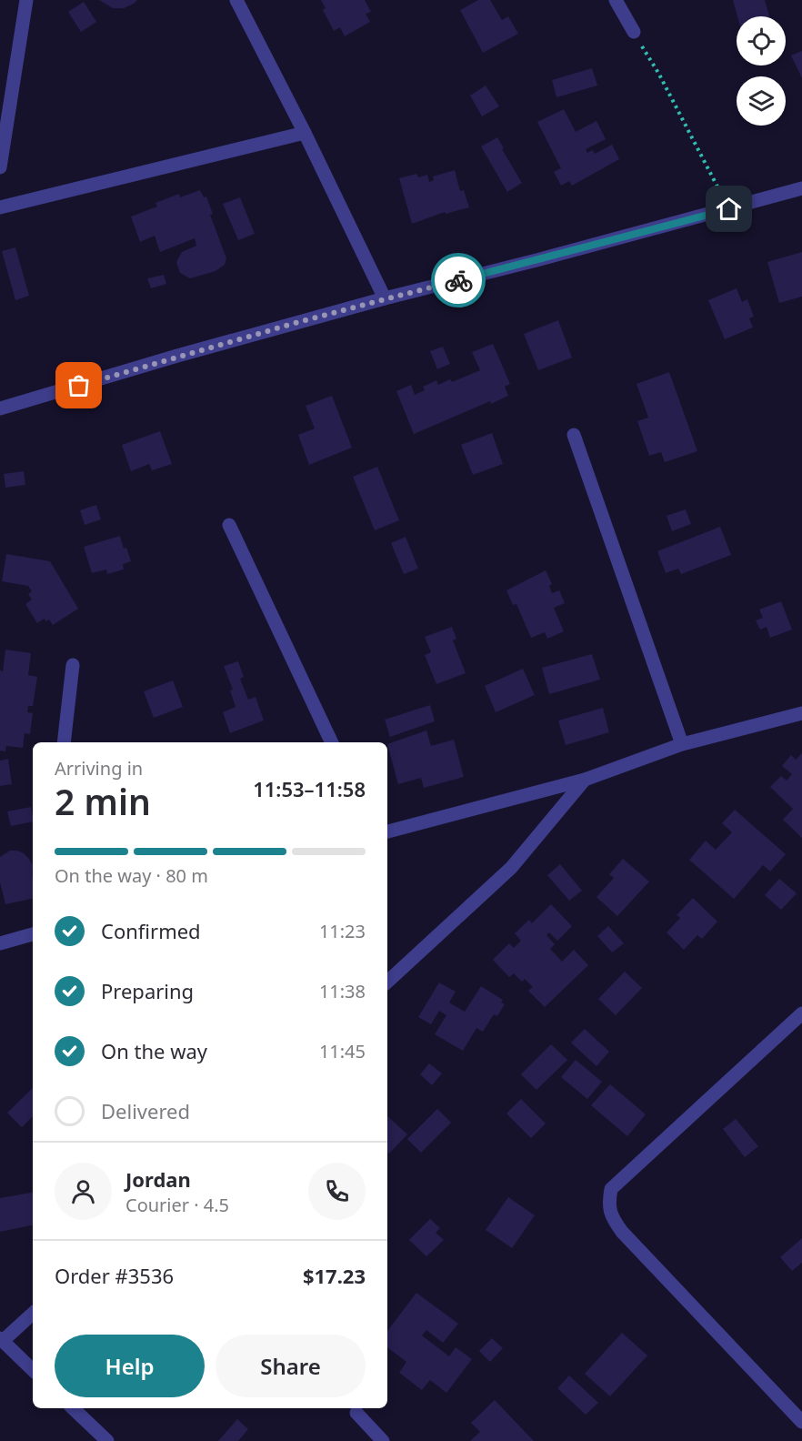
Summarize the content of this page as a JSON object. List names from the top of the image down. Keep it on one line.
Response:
{"page":{"heading":["2 min","Arriving in","11:53–11:58"],"panel":["Jordan","Courier · 4.5","Order #3536","$17.23"],"bar":"On the way · 80 m","list":[["Confirmed","11:23"],["Preparing","11:38"],["On the way","11:45"],"Delivered"],"buttons":["Help","Share"]}}
